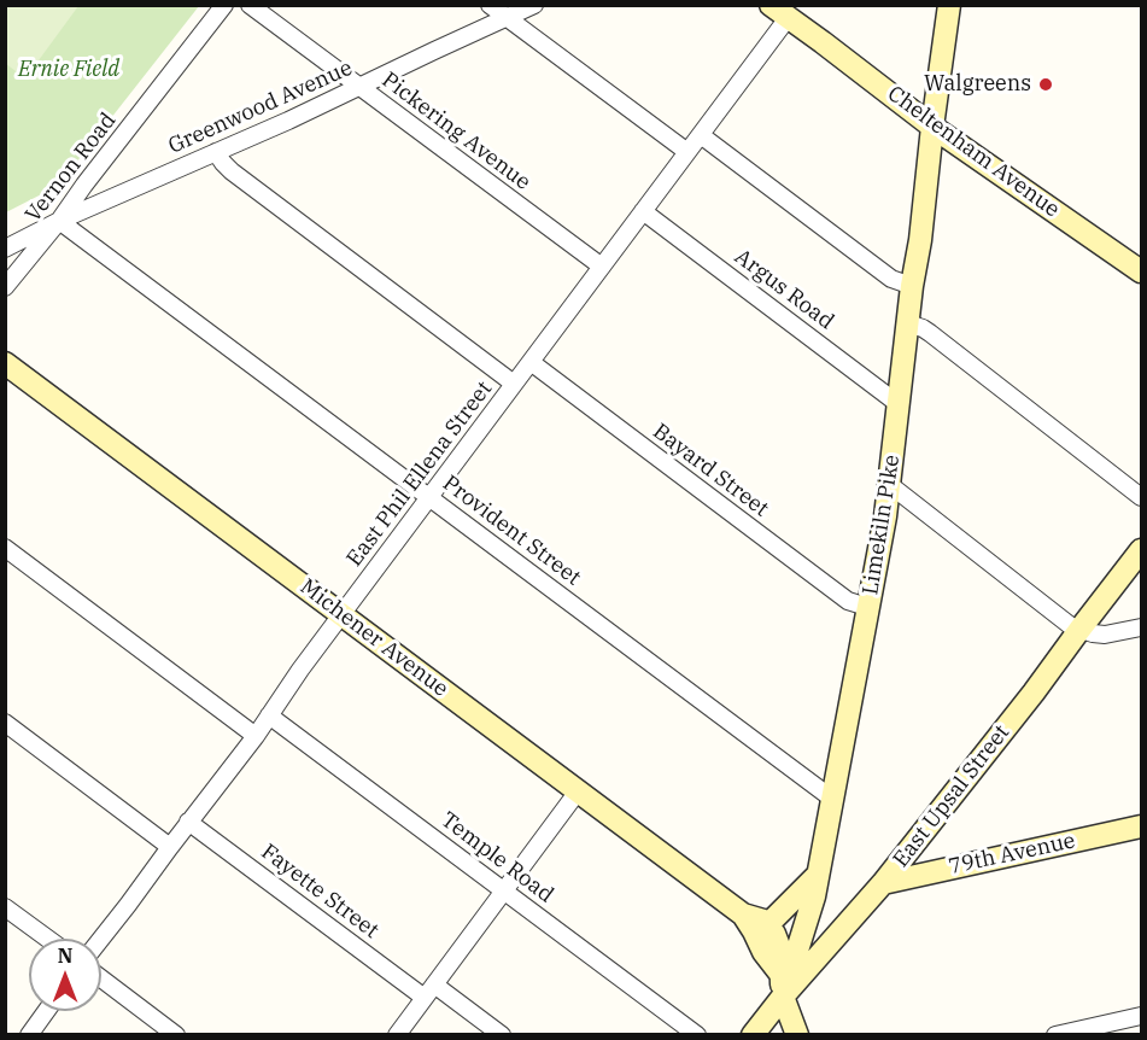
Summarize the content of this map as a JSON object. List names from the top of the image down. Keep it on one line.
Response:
{"streets":{"street":["Greenwood Avenue","Pickering Avenue","Cheltenham Avenue","Vernon Road","Argus Road","Bayard Street","East Phil Ellena Street","Limekiln Pike","Provident Street","Michener Avenue","East Upsal Street","79th Avenue","Temple Road","Fayette Street"]},"crossings":[["Greenwood Avenue","Pickering Avenue"],["Greenwood Avenue","Vernon Road"],["Greenwood Avenue","Provident Street"],["Pickering Avenue","East Phil Ellena Street"],["Cheltenham Avenue","East Phil Ellena Street"],["Cheltenham Avenue","Limekiln Pike"],["Vernon Road","Provident Street"],["Argus Road","East Phil Ellena Street"],["Argus Road","Limekiln Pike"],["Bayard Street","East Phil Ellena Street"],["Bayard Street","Limekiln Pike"],["East Phil Ellena Street","Provident Street"],["East Phil Ellena Street","Michener Avenue"],["East Phil Ellena Street","Temple Road"],["East Phil Ellena Street","Fayette Street"],["Limekiln Pike","Provident Street"],["Limekiln Pike","Michener Avenue"],["Limekiln Pike","East Upsal Street"],["Michener Avenue","East Upsal Street"],["East Upsal Street","79th Avenue"]],"parks":["Ernie Field"],"places":["Walgreens"],"north":"top"}
